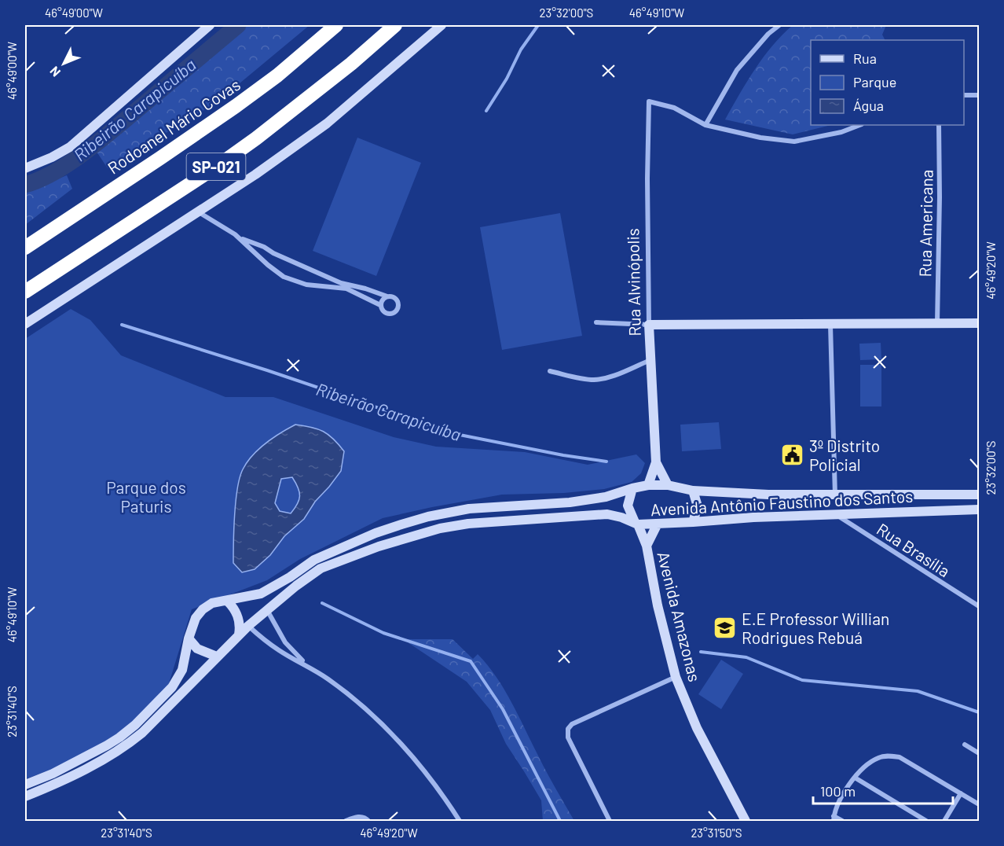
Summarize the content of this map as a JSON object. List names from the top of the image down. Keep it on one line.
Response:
{"streets":{"highway":["Rodoanel Mário Covas","SP-021"],"main road":["Rua Alvinópolis","Avenida Antônio Faustino dos Santos","Avenida Amazonas"],"street":["Rua Americana","Rua Brasília"]},"crossings":[["Rua Alvinópolis","Avenida Antônio Faustino dos Santos"],["Avenida Antônio Faustino dos Santos","Rua Brasília"],["Avenida Antônio Faustino dos Santos","Avenida Amazonas"]],"water":["Ribeirão Carapicuíba"],"parks":["Parque dos Paturis"],"places":{"public building":["3º Distrito Policial"],"school or university":["E.E Professor Willian Rodrigues Rebuá"]},"legend":["Rua","Parque","Água"],"scale_bar":"100 m","north":"bottom left","coordinates":["46°49'00\"W","23°32'00\"S","46°49'10\"W","46°49'20\"W","23°31'40\"S","23°31'50\"S"]}
